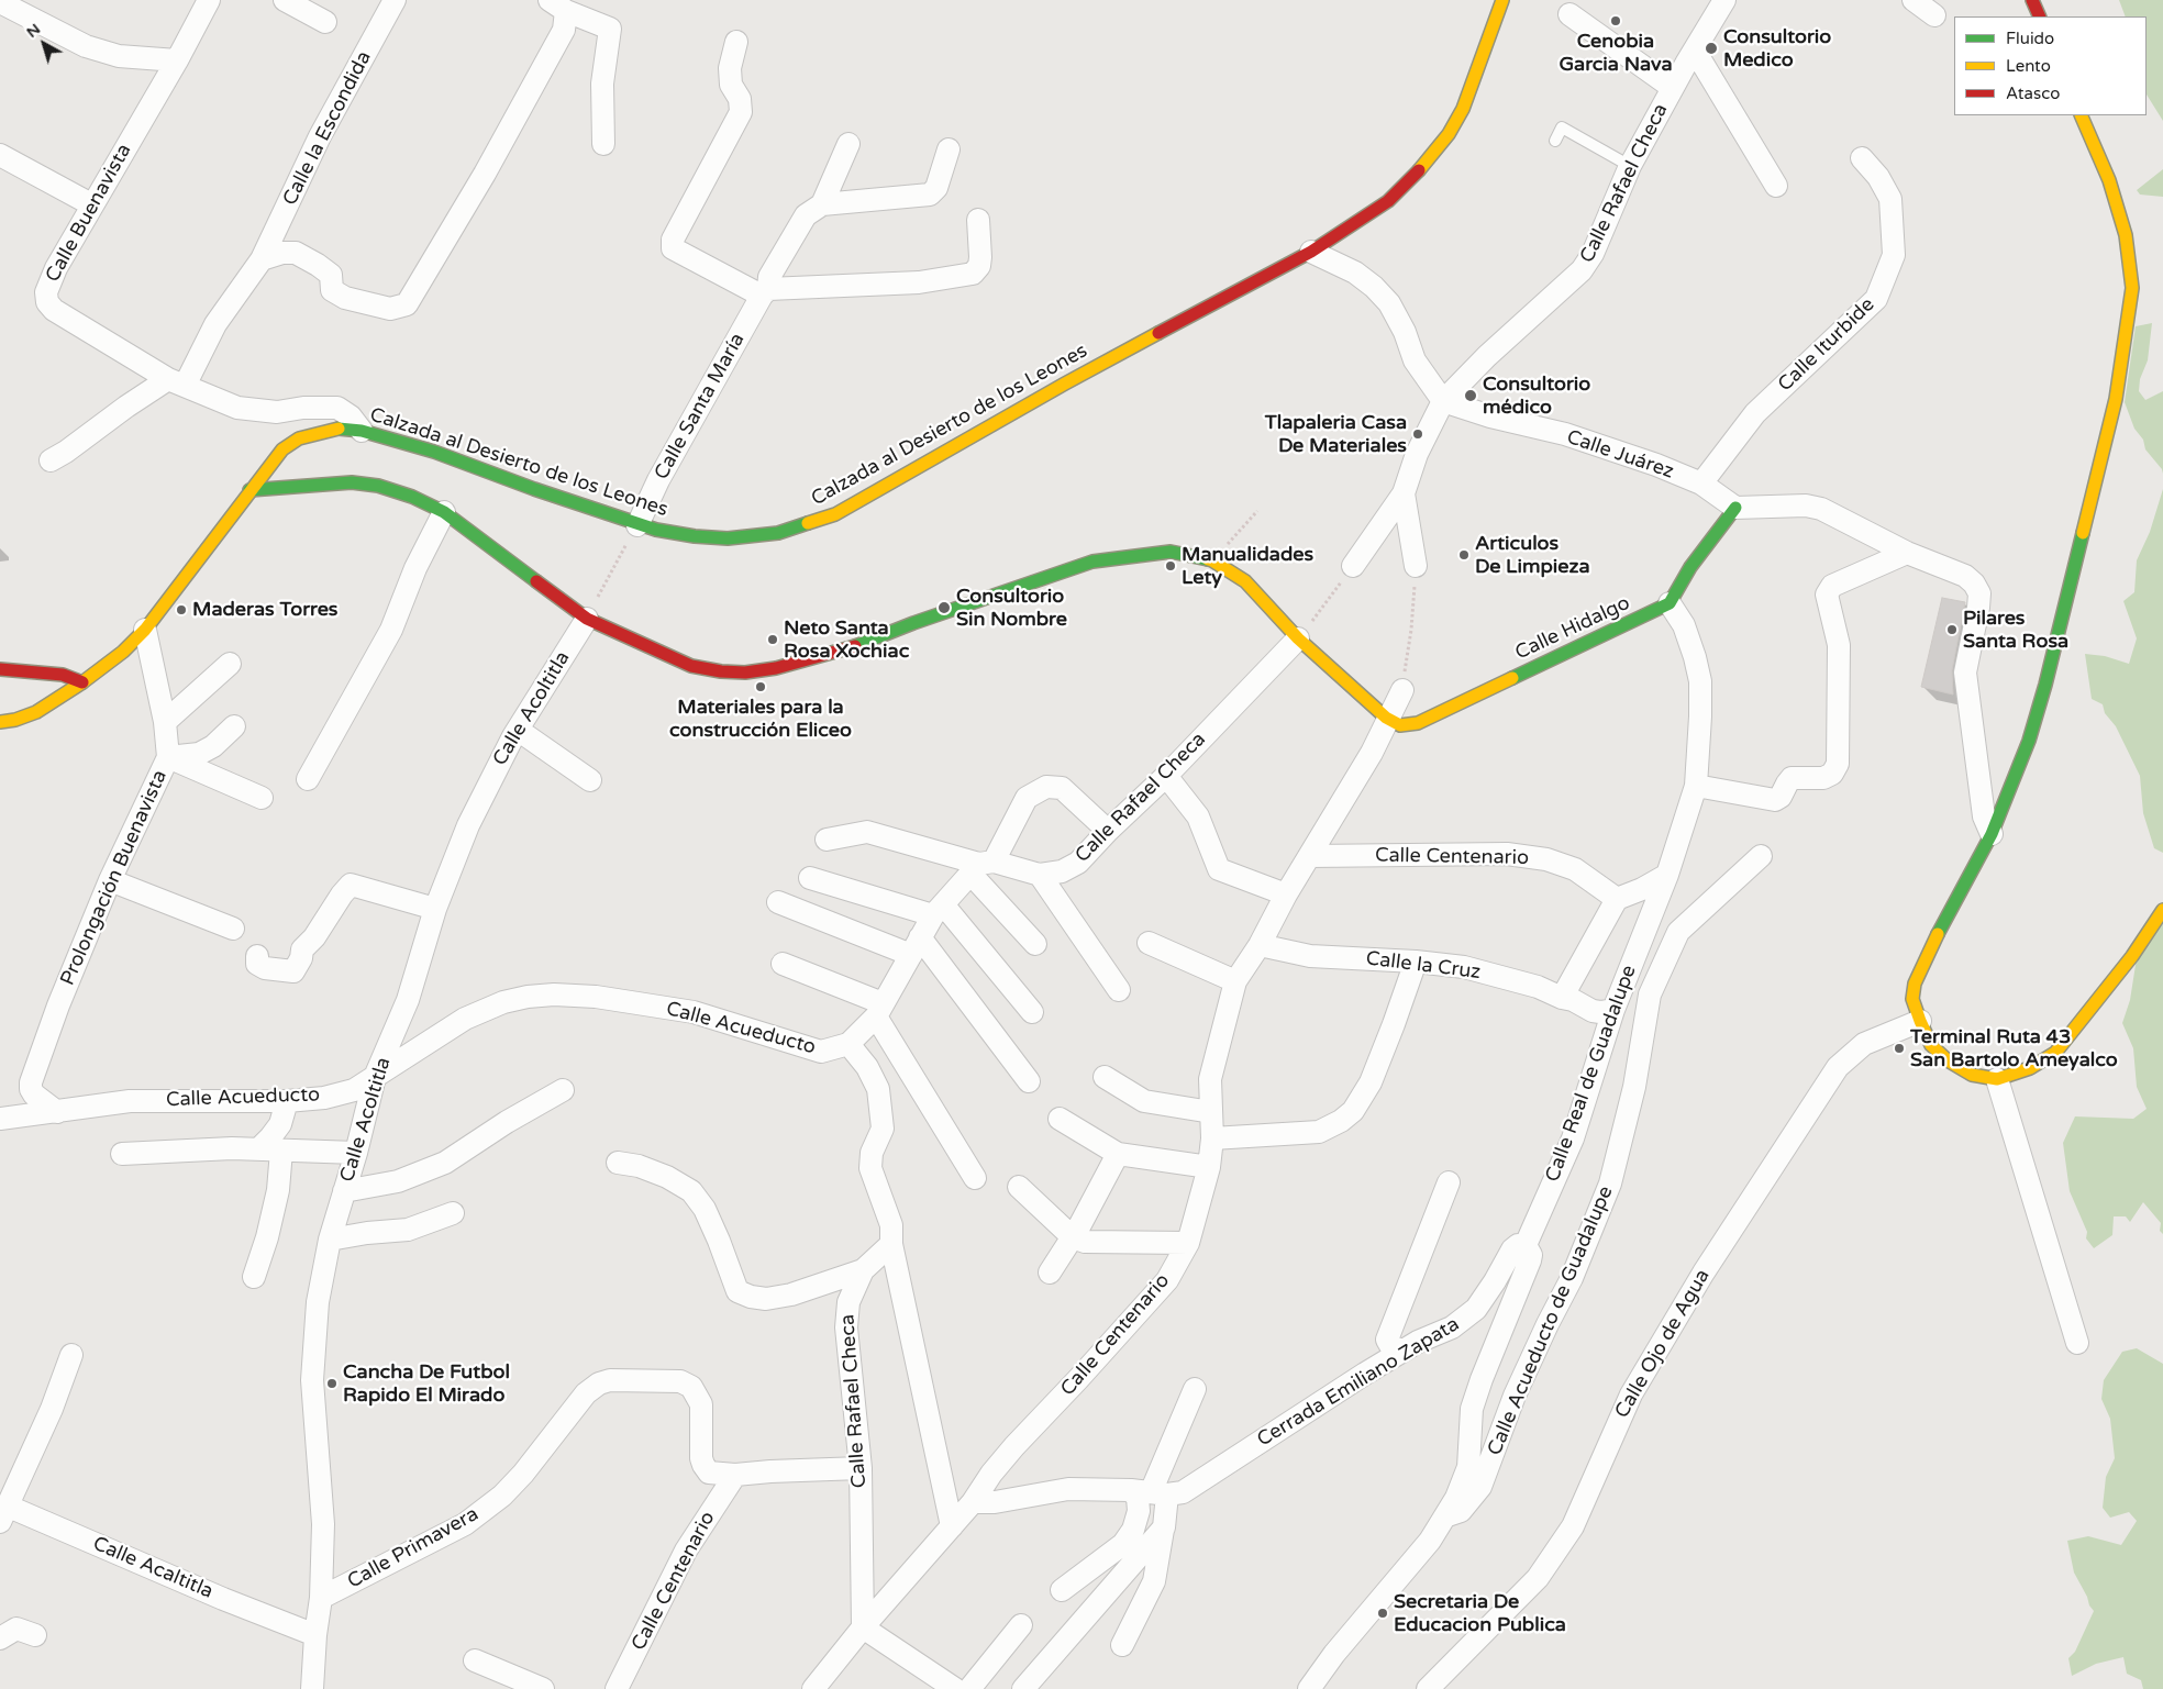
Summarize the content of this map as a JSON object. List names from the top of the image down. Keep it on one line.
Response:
{"streets":{"street":["Calle la Escondida","Calle Rafael Checa","Calle Buenavista","Calle Iturbide","Calle Santa María","Calzada al Desierto de los Leones","Calle Juárez","Calle Hidalgo","Calle Acoltitla","Calle Centenario","Prolongación Buenavista","Calle la Cruz","Calle Acueducto","Calle Real de Guadalupe","Calle Acueducto de Guadalupe","Calle Ojo de Agua","Cerrada Emiliano Zapata","Calle Primavera","Calle Acaltitla"]},"crossings":[["Calle la Escondida","Calle Buenavista"],["Calle Rafael Checa","Calle Juárez"],["Calle Rafael Checa","Calle Centenario"],["Calle Iturbide","Calle Juárez"],["Calle Santa María","Calzada al Desierto de los Leones"],["Calzada al Desierto de los Leones","Prolongación Buenavista"],["Calle Hidalgo","Calle Centenario"],["Calle Hidalgo","Calle Real de Guadalupe"],["Calle Acoltitla","Calle Acueducto"],["Calle Acoltitla","Calle Primavera"],["Calle Acoltitla","Calle Acaltitla"],["Calle Centenario","Calle la Cruz"],["Calle Centenario","Cerrada Emiliano Zapata"],["Calle Centenario","Calle Primavera"],["Prolongación Buenavista","Calle Acueducto"],["Calle la Cruz","Calle Real de Guadalupe"],["Calle Real de Guadalupe","Calle Acueducto de Guadalupe"],["Calle Real de Guadalupe","Cerrada Emiliano Zapata"]],"places":["Cenobia Garcia Nava","Consultorio Medico","Consultorio médico","Tlapaleria Casa De Materiales","Articulos De Limpieza","Manualidades Lety","Consultorio Sin Nombre","Maderas Torres","Pilares Santa Rosa","Neto Santa Rosa Xochiac","Materiales para la construcción Eliceo","Terminal Ruta 43 San Bartolo Ameyalco","Cancha De Futbol Rapido El Mirado","Secretaria De Educacion Publica"],"legend":["Fluido","Lento","Atasco"],"north":"top left"}
